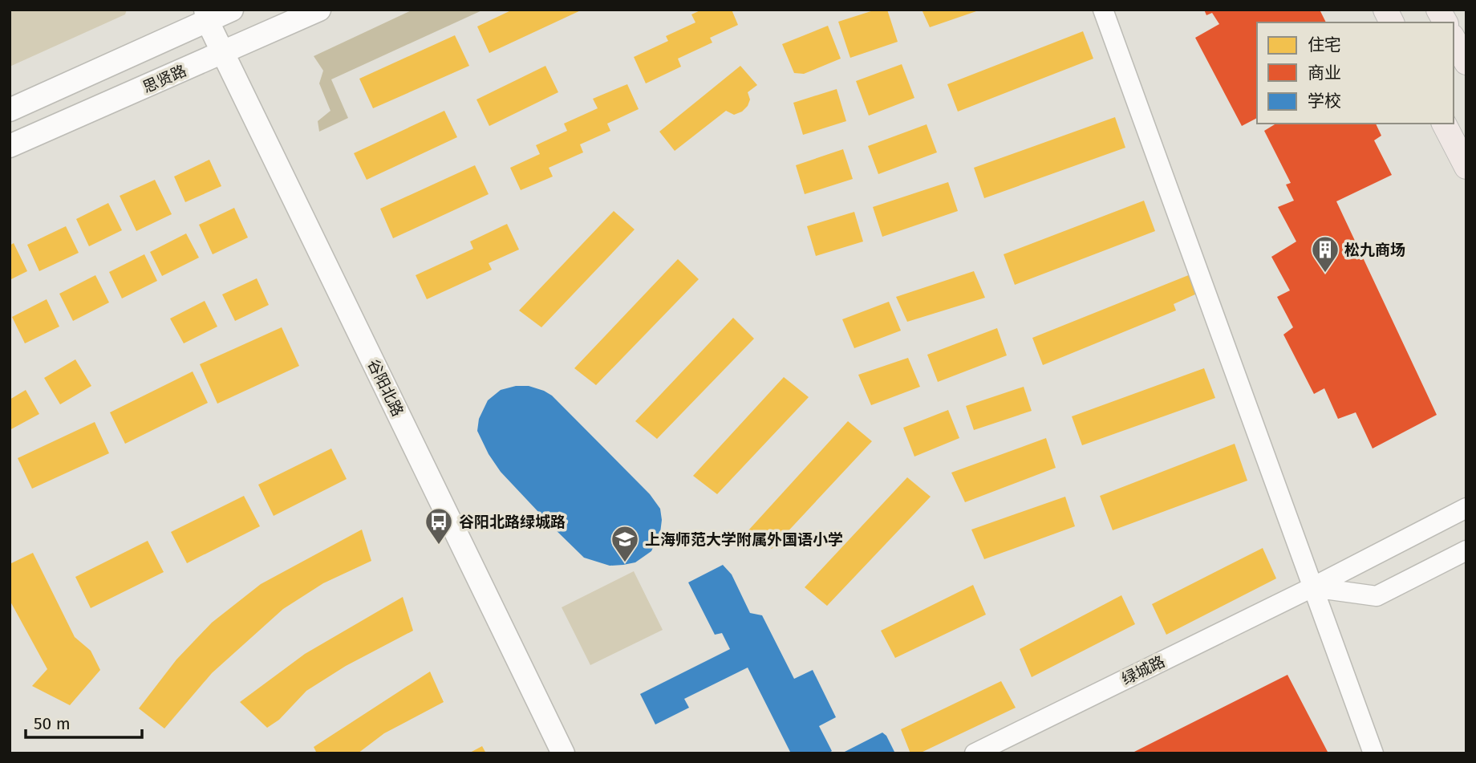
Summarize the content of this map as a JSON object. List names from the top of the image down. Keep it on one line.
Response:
{"streets":{"main road":["思贤路","谷阳北路"],"street":["绿城路"]},"crossings":[["思贤路","谷阳北路"]],"places":{"building":["松九商场"],"bus stop":["谷阳北路绿城路"],"school or university":["上海师范大学附属外国语小学"]},"legend":["住宅","商业","学校"],"scale_bar":"50 m"}
